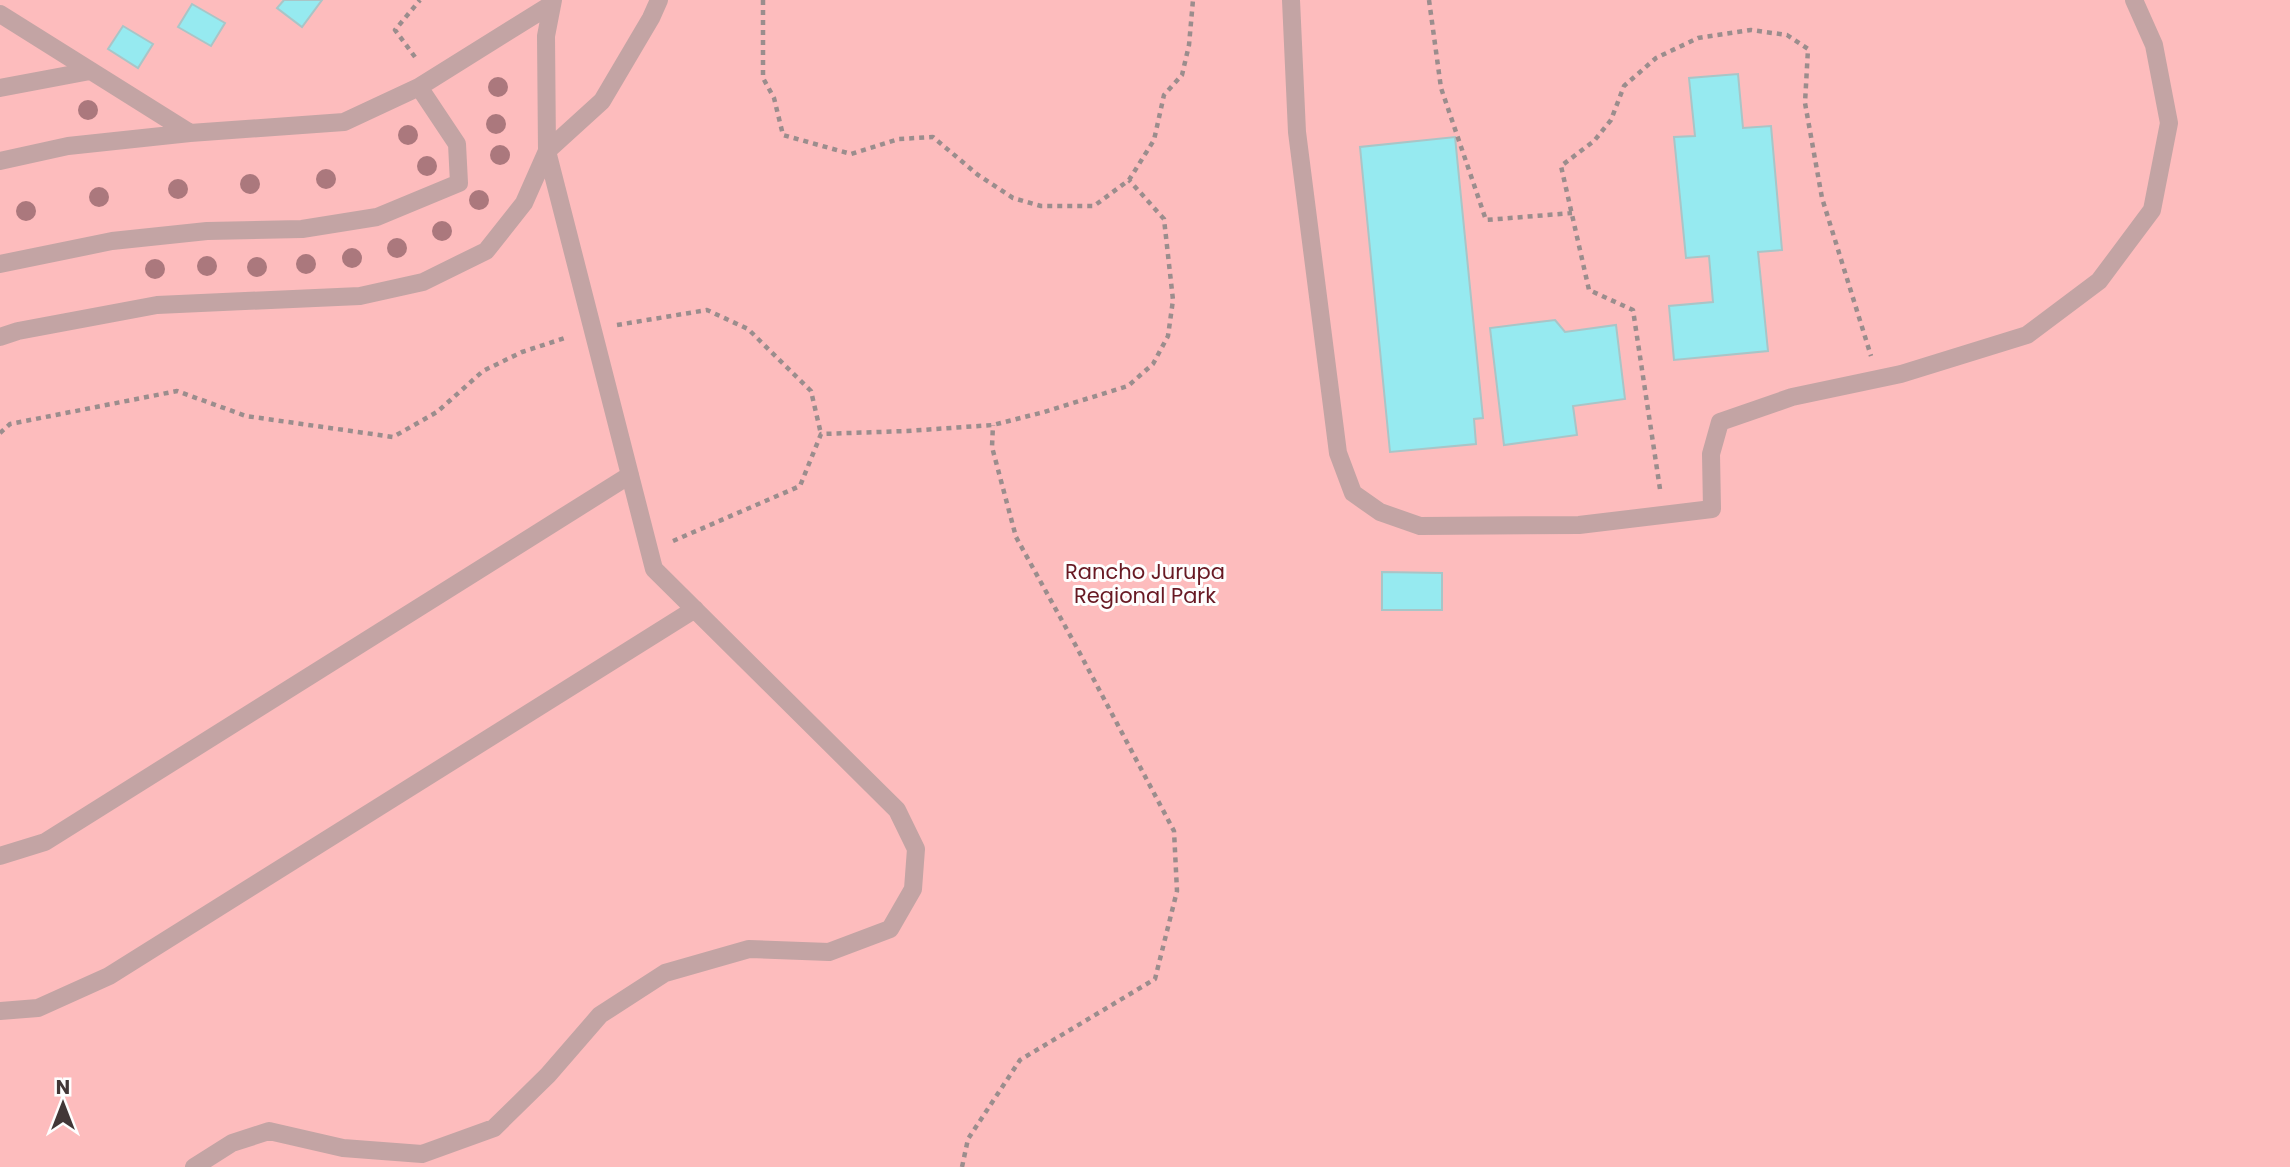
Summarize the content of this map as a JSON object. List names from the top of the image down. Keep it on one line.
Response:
{"parks":["Rancho Jurupa Regional Park"],"north":"top"}
